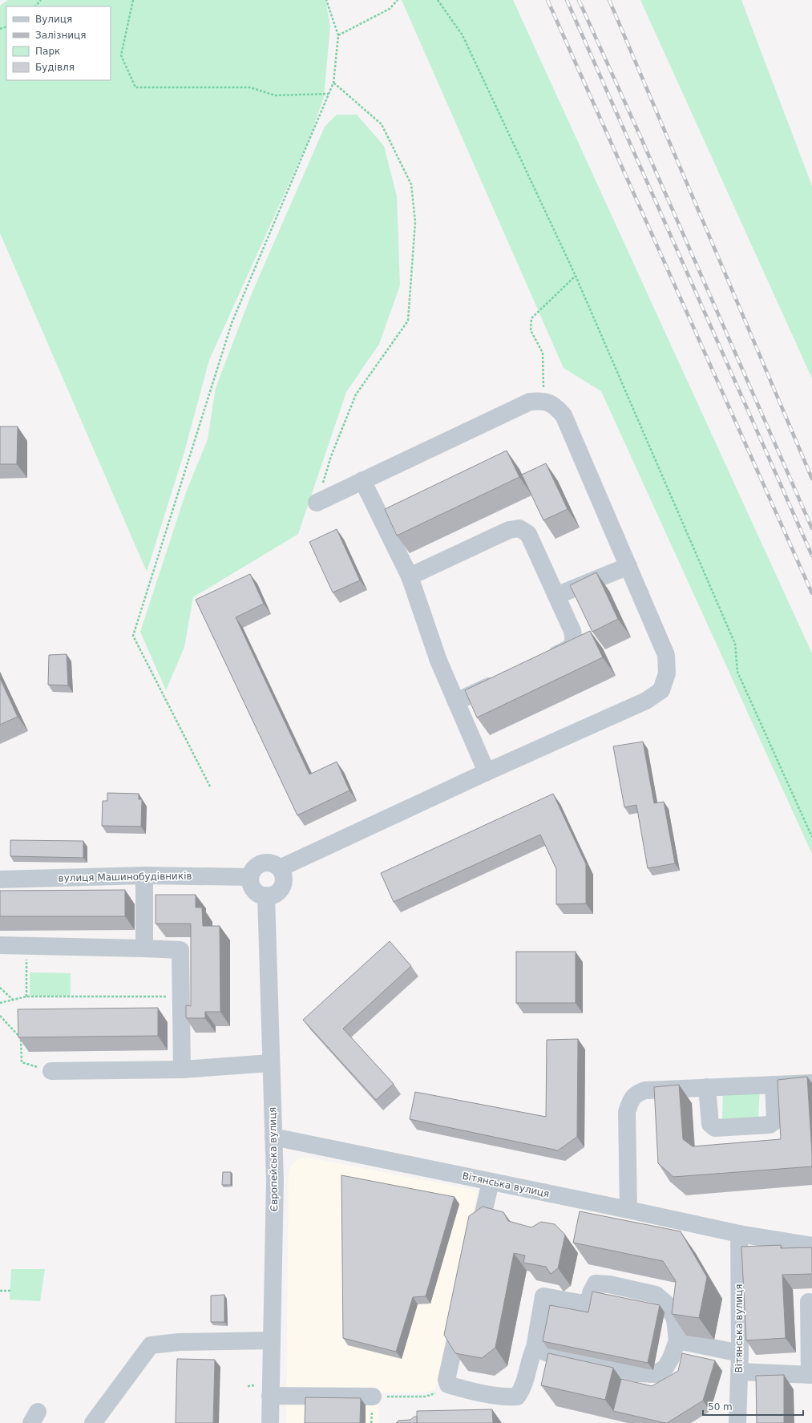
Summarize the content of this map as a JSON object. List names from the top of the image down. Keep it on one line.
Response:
{"streets":{"street":["вулиця Машинобудівників","Європейська вулиця","Вітянська вулиця"]},"crossings":[["вулиця Машинобудівників","Європейська вулиця"],["Європейська вулиця","Вітянська вулиця"]],"legend":["Вулиця","Залізниця","Парк","Будівля"],"scale_bar":"50 m"}
